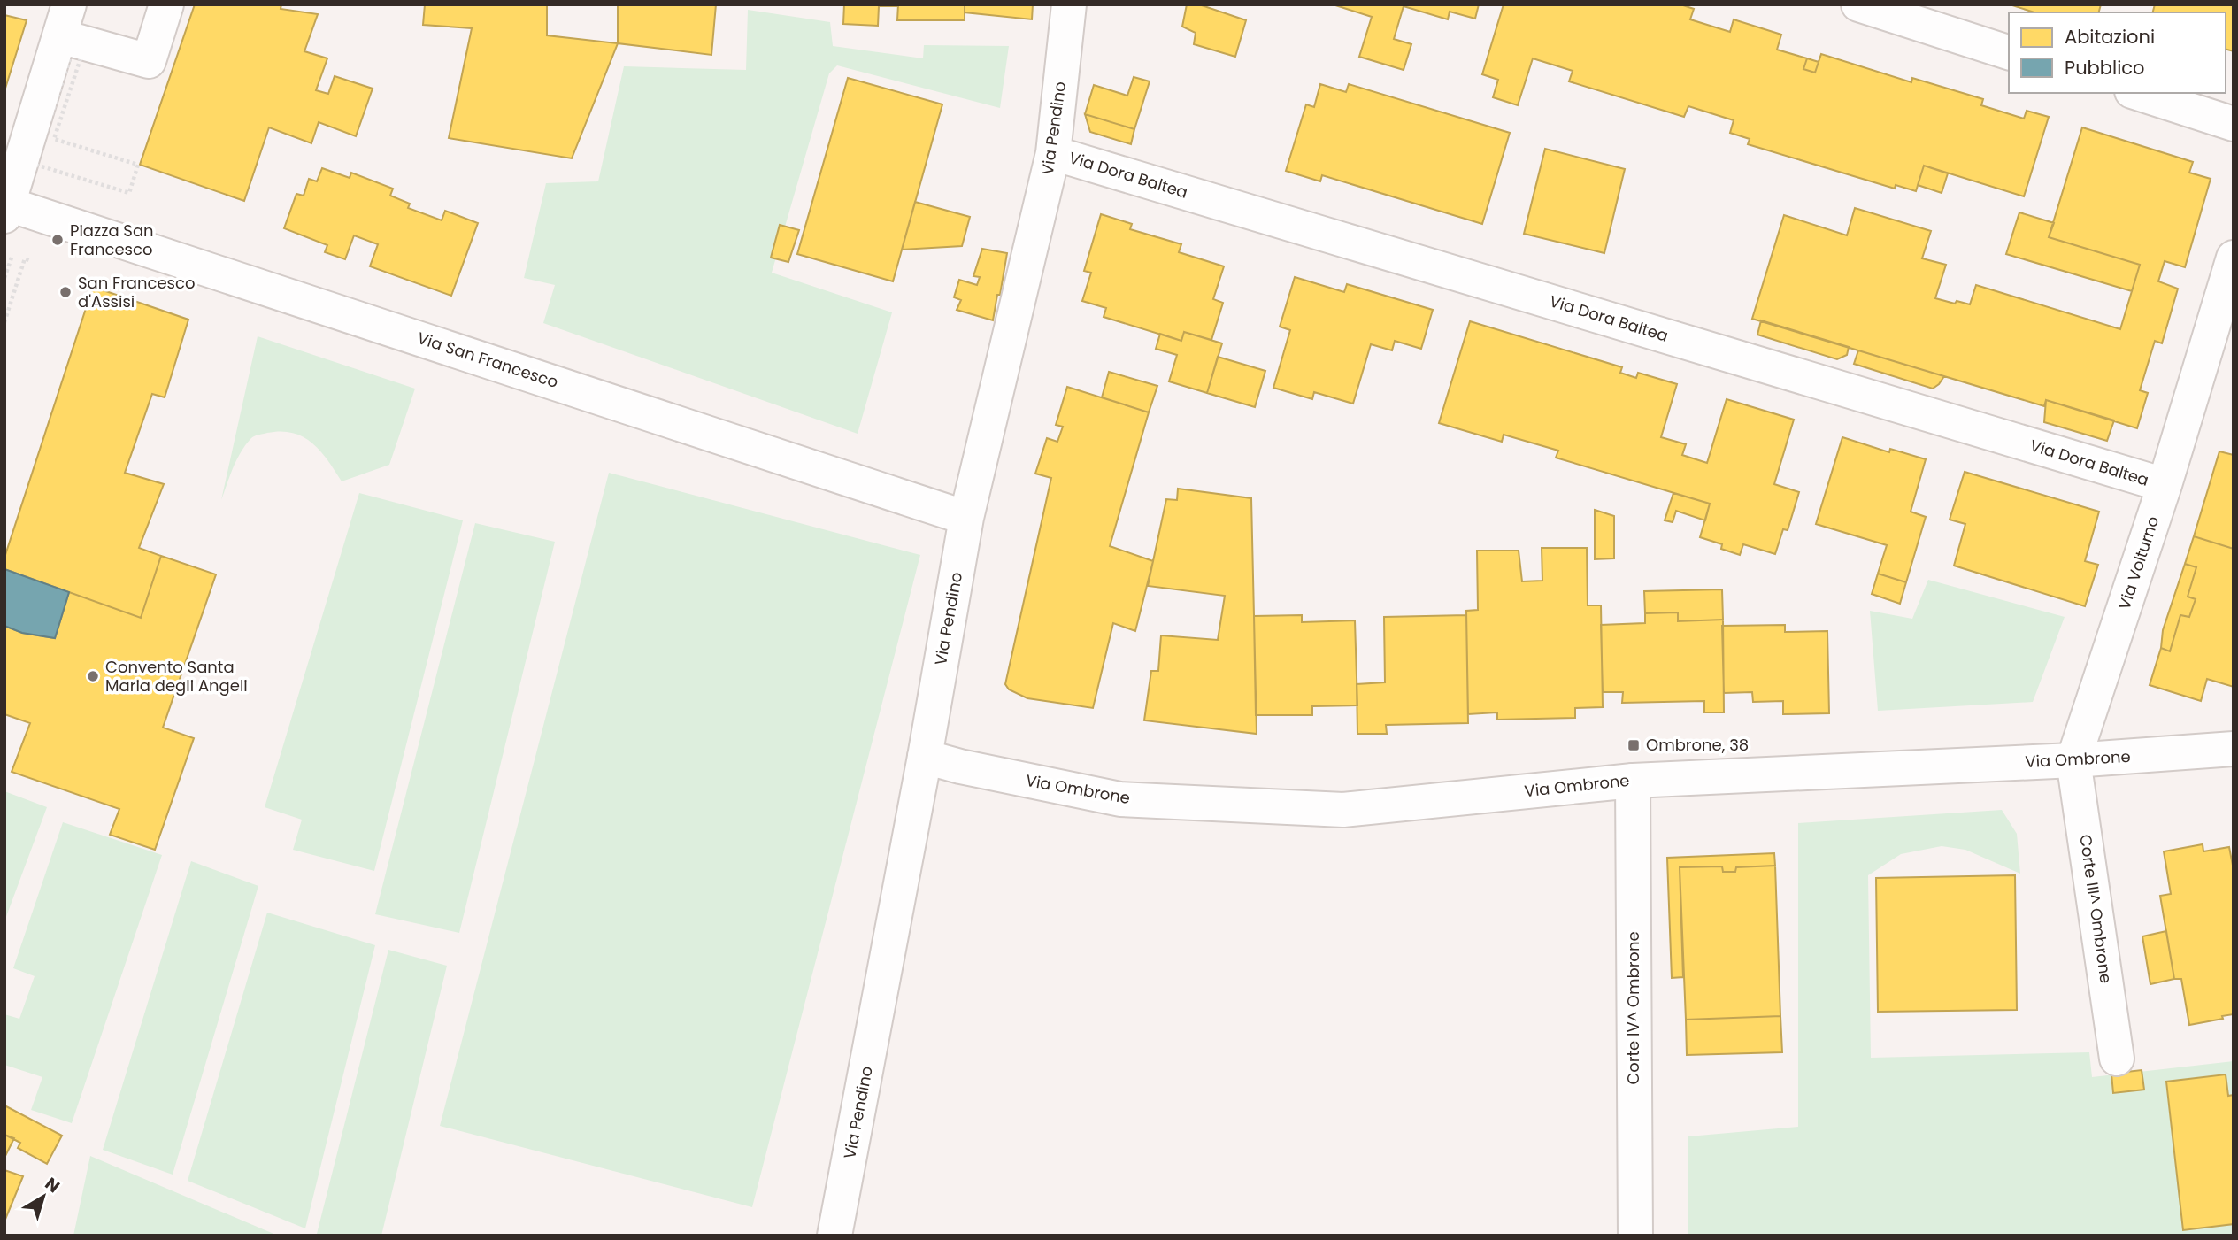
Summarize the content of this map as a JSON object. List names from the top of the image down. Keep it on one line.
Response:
{"streets":{"street":["Via Pendino","Via Dora Baltea","Via San Francesco","Via Volturno","Via Ombrone","Corte III^ Ombrone","Corte IV^ Ombrone"]},"crossings":[["Via Pendino","Via Dora Baltea"],["Via Pendino","Via San Francesco"],["Via Pendino","Via Ombrone"],["Via Dora Baltea","Via Volturno"],["Via Volturno","Via Ombrone"],["Via Volturno","Corte III^ Ombrone"],["Via Ombrone","Corte III^ Ombrone"],["Via Ombrone","Corte IV^ Ombrone"]],"places":{"other":["Piazza San Francesco","San Francesco d'Assisi","Convento Santa Maria degli Angeli"],"transit":["Ombrone, 38"]},"legend":["Abitazioni","Pubblico"],"north":"top right"}
